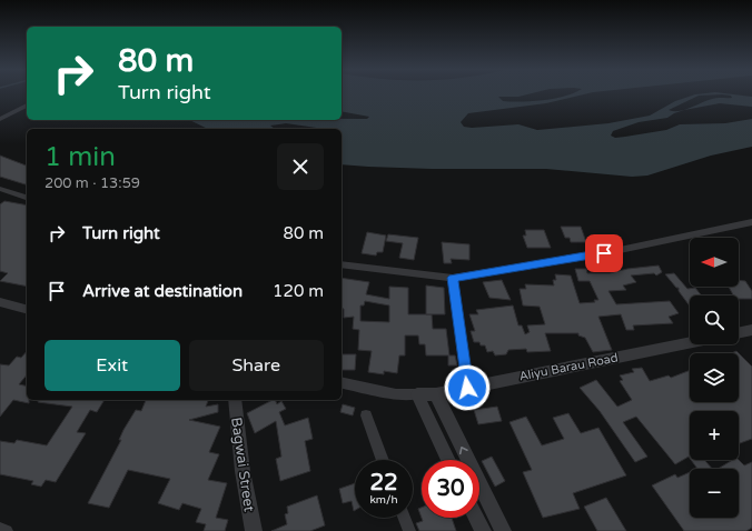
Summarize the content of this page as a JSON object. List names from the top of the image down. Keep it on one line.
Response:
{"streets":{"street":["Aliyu Barau Road","Bagwai Street"]},"north":"left","page":{"turn":["80 m","Turn right"],"heading":["1 min","200 m · 13:59"],"list":[{"name":"Turn right","value":"80 m"},{"name":"Arrive at destination","value":"120 m"}],"map_buttons":["+","−"],"buttons":["Exit","Share"],"speed":"22 km/h","limit":"30"}}
